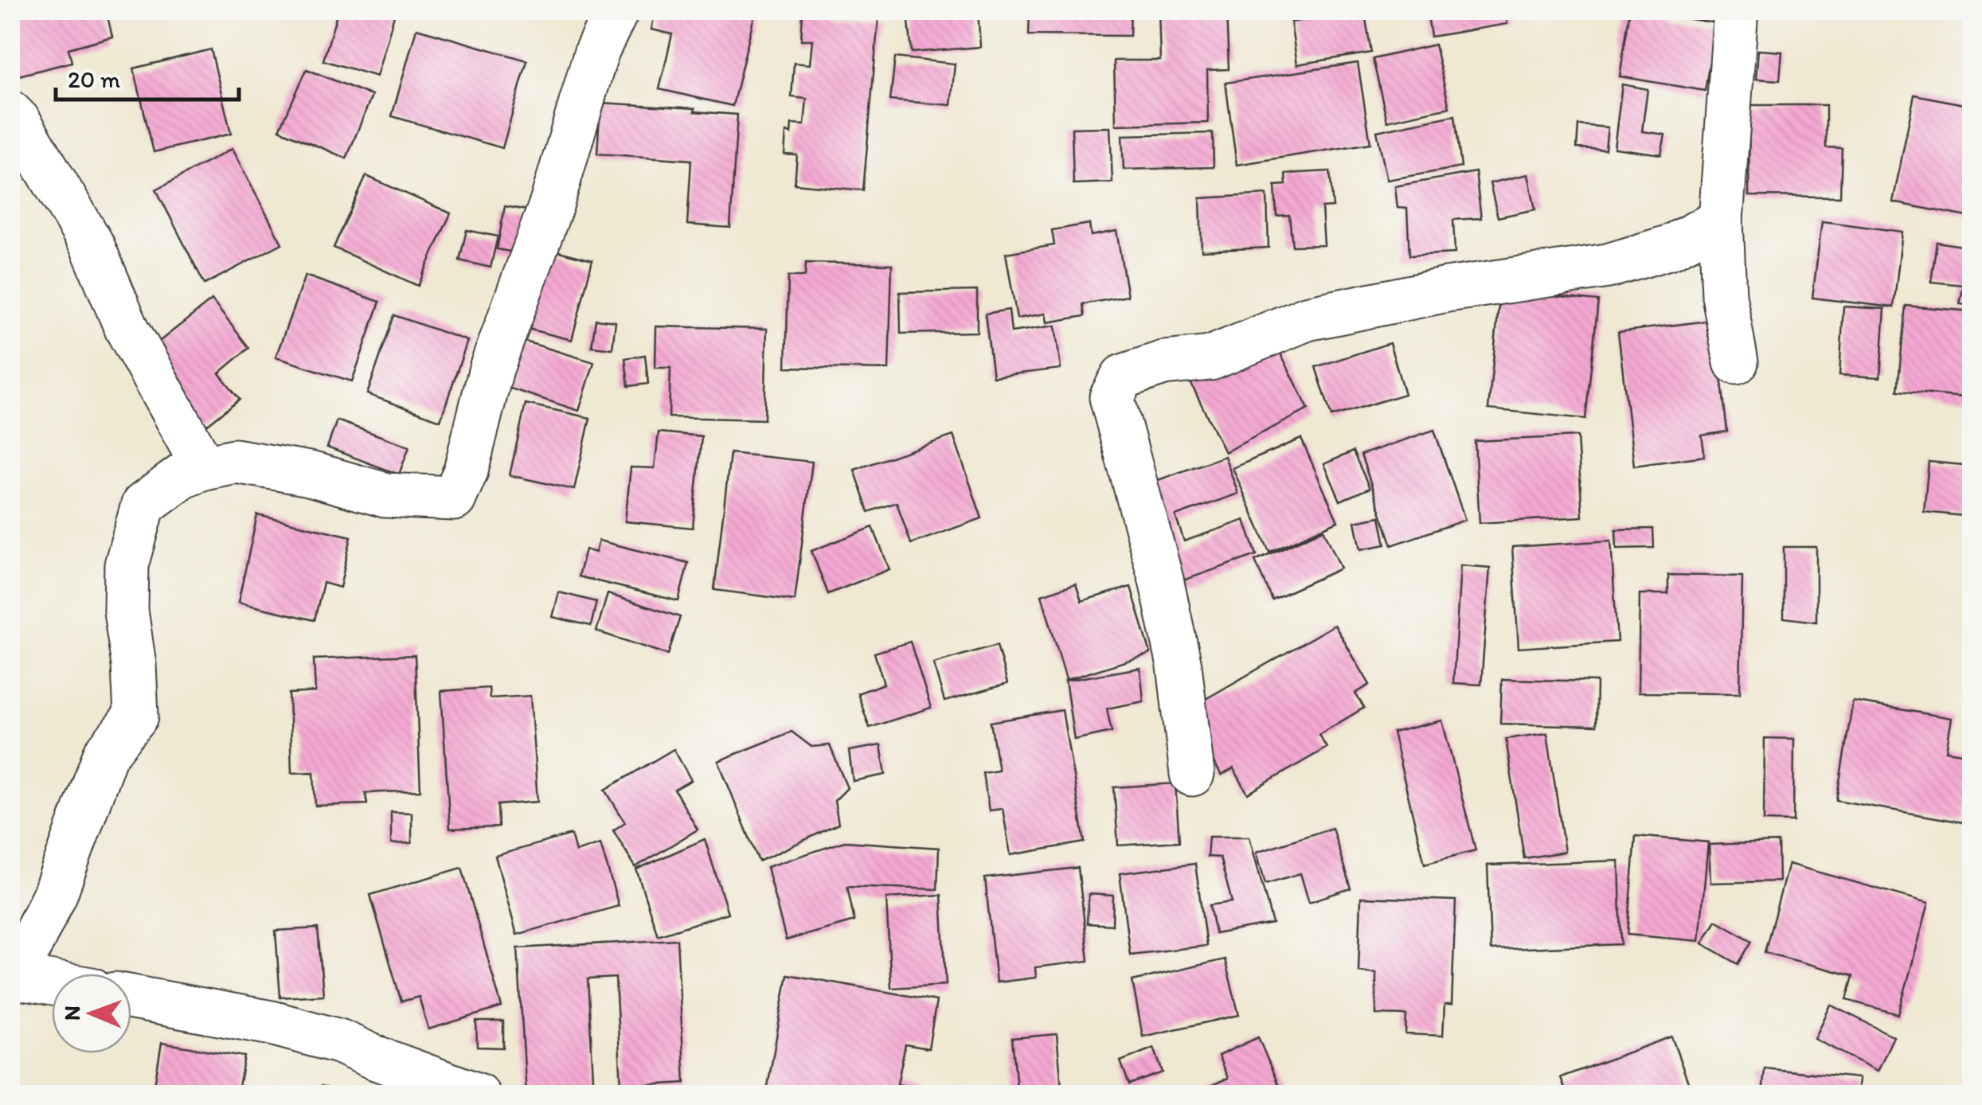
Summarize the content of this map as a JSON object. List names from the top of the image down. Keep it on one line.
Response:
{"scale_bar":"20 m","north":"left"}
